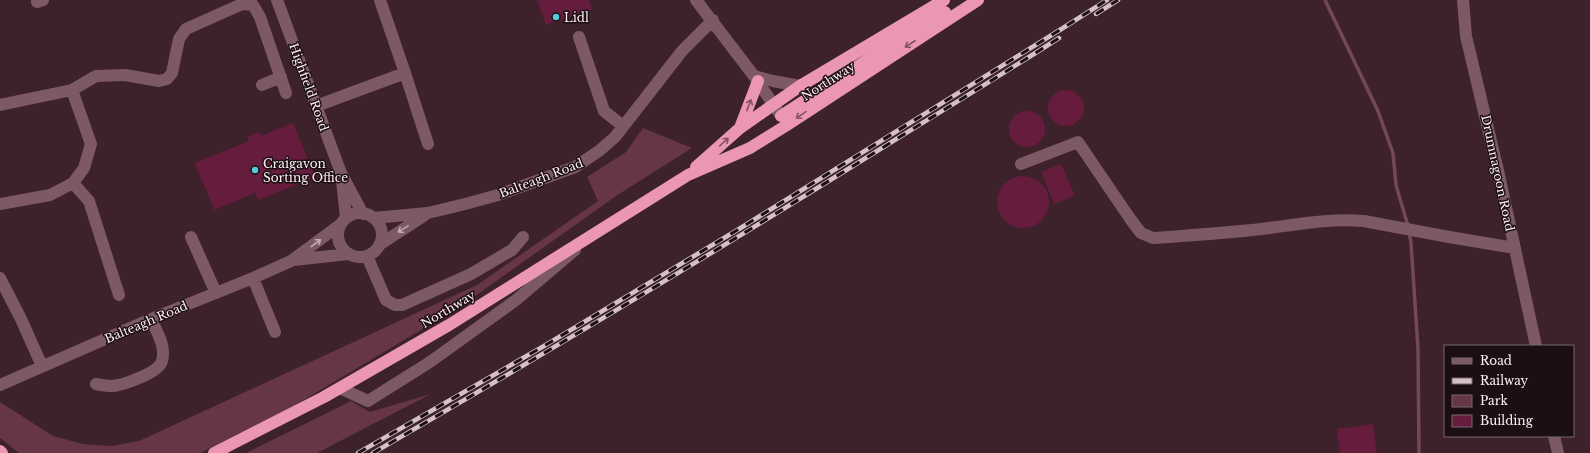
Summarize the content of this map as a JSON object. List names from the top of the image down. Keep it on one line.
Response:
{"streets":{"highway":["Northway"],"street":["Highfield Road","Drumnagoon Road","Balteagh Road"]},"crossings":[["Highfield Road","Balteagh Road"]],"places":["Lidl","Craigavon Sorting Office"],"legend":["Road","Railway","Park","Building"]}
